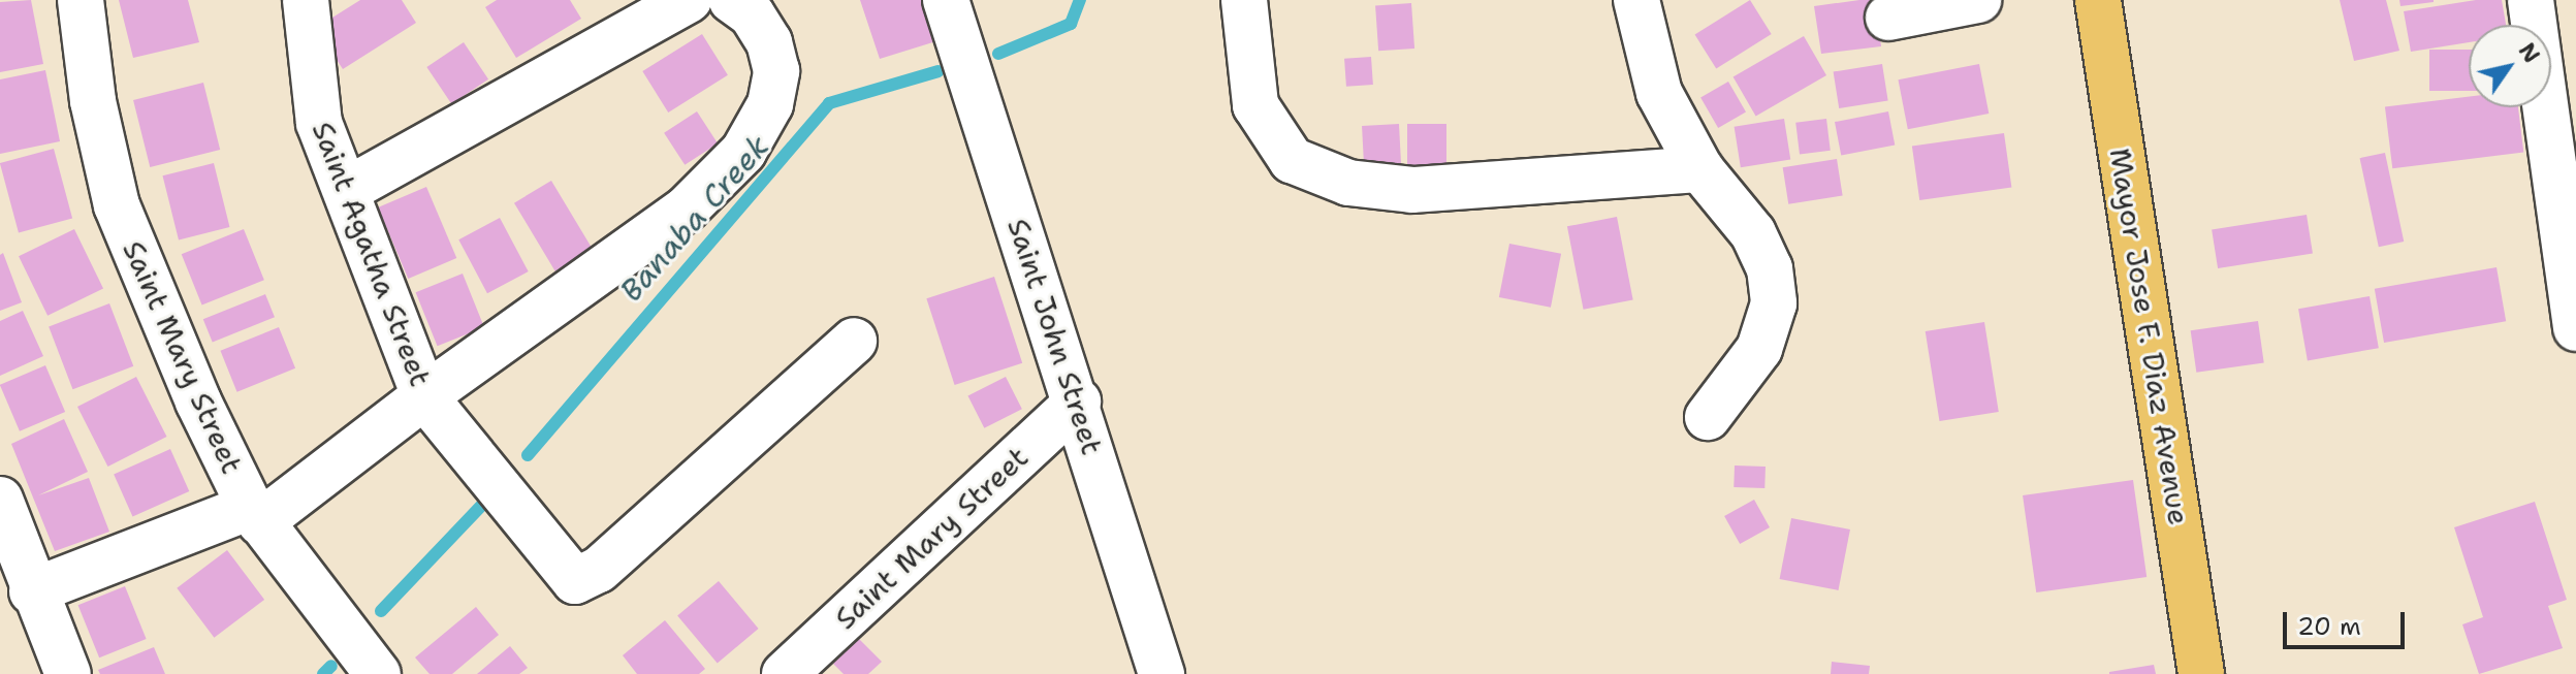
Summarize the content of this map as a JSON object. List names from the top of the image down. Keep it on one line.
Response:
{"streets":{"main road":["Mayor Jose F. Diaz Avenue"],"street":["Saint Agatha Street","Saint John Street","Saint Mary Street"]},"crossings":[["Saint John Street","Saint Mary Street"]],"water":["Banaba Creek"],"scale_bar":"20 m","north":"top right"}
